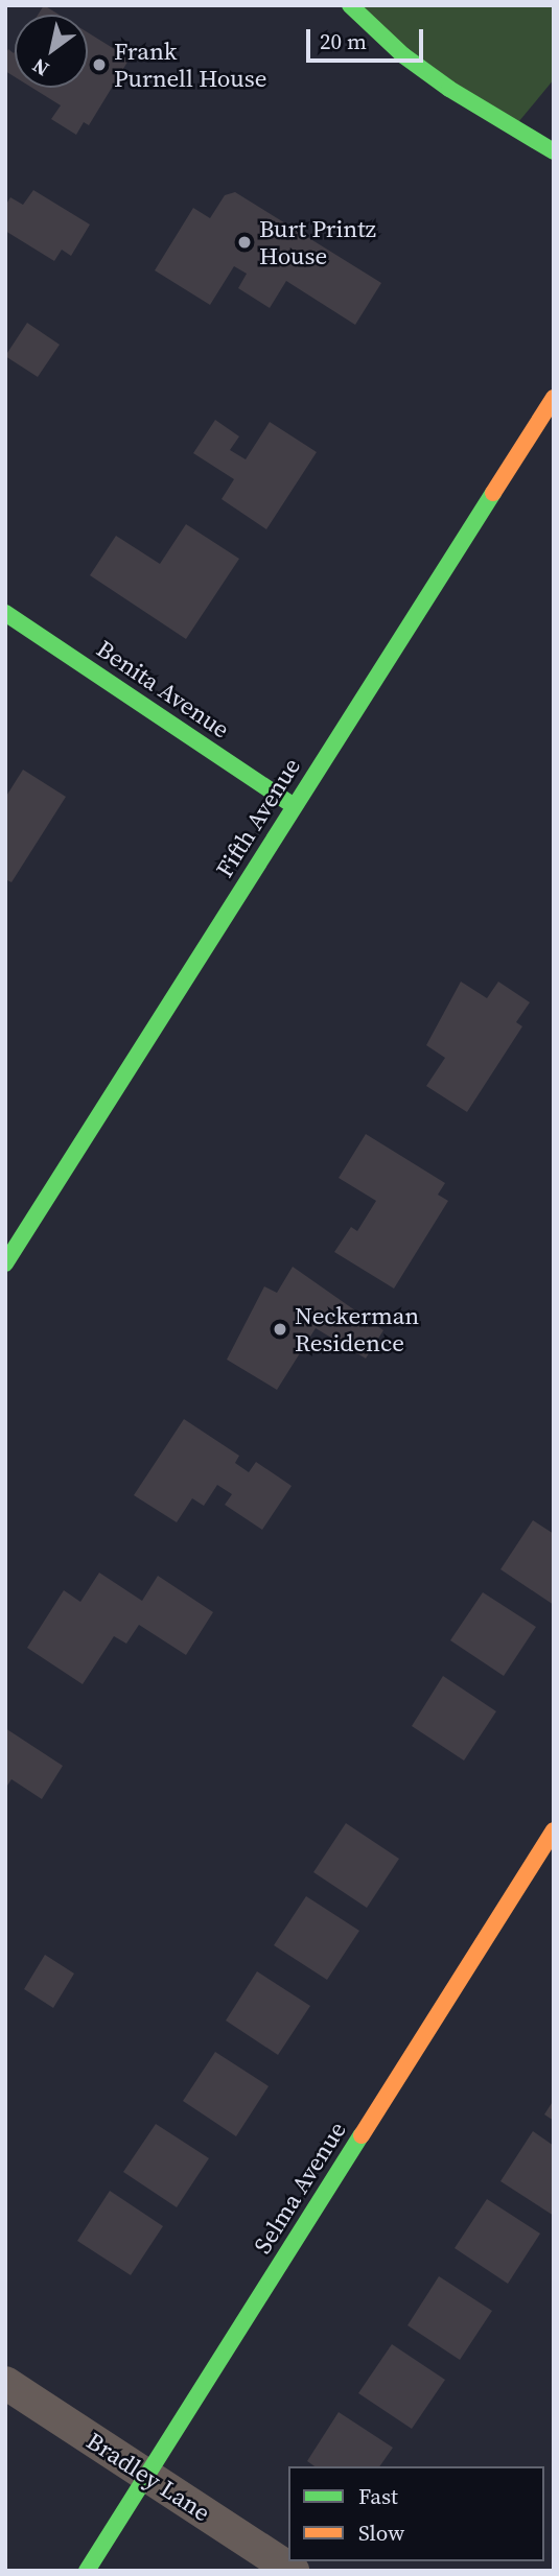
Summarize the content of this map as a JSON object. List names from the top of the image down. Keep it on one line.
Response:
{"streets":{"street":["Benita Avenue","Fifth Avenue","Selma Avenue","Bradley Lane"]},"crossings":[["Benita Avenue","Fifth Avenue"],["Selma Avenue","Bradley Lane"]],"places":["Frank Purnell House","Burt Printz House","Neckerman Residence"],"legend":["Fast","Slow"],"scale_bar":"20 m","north":"bottom left"}
